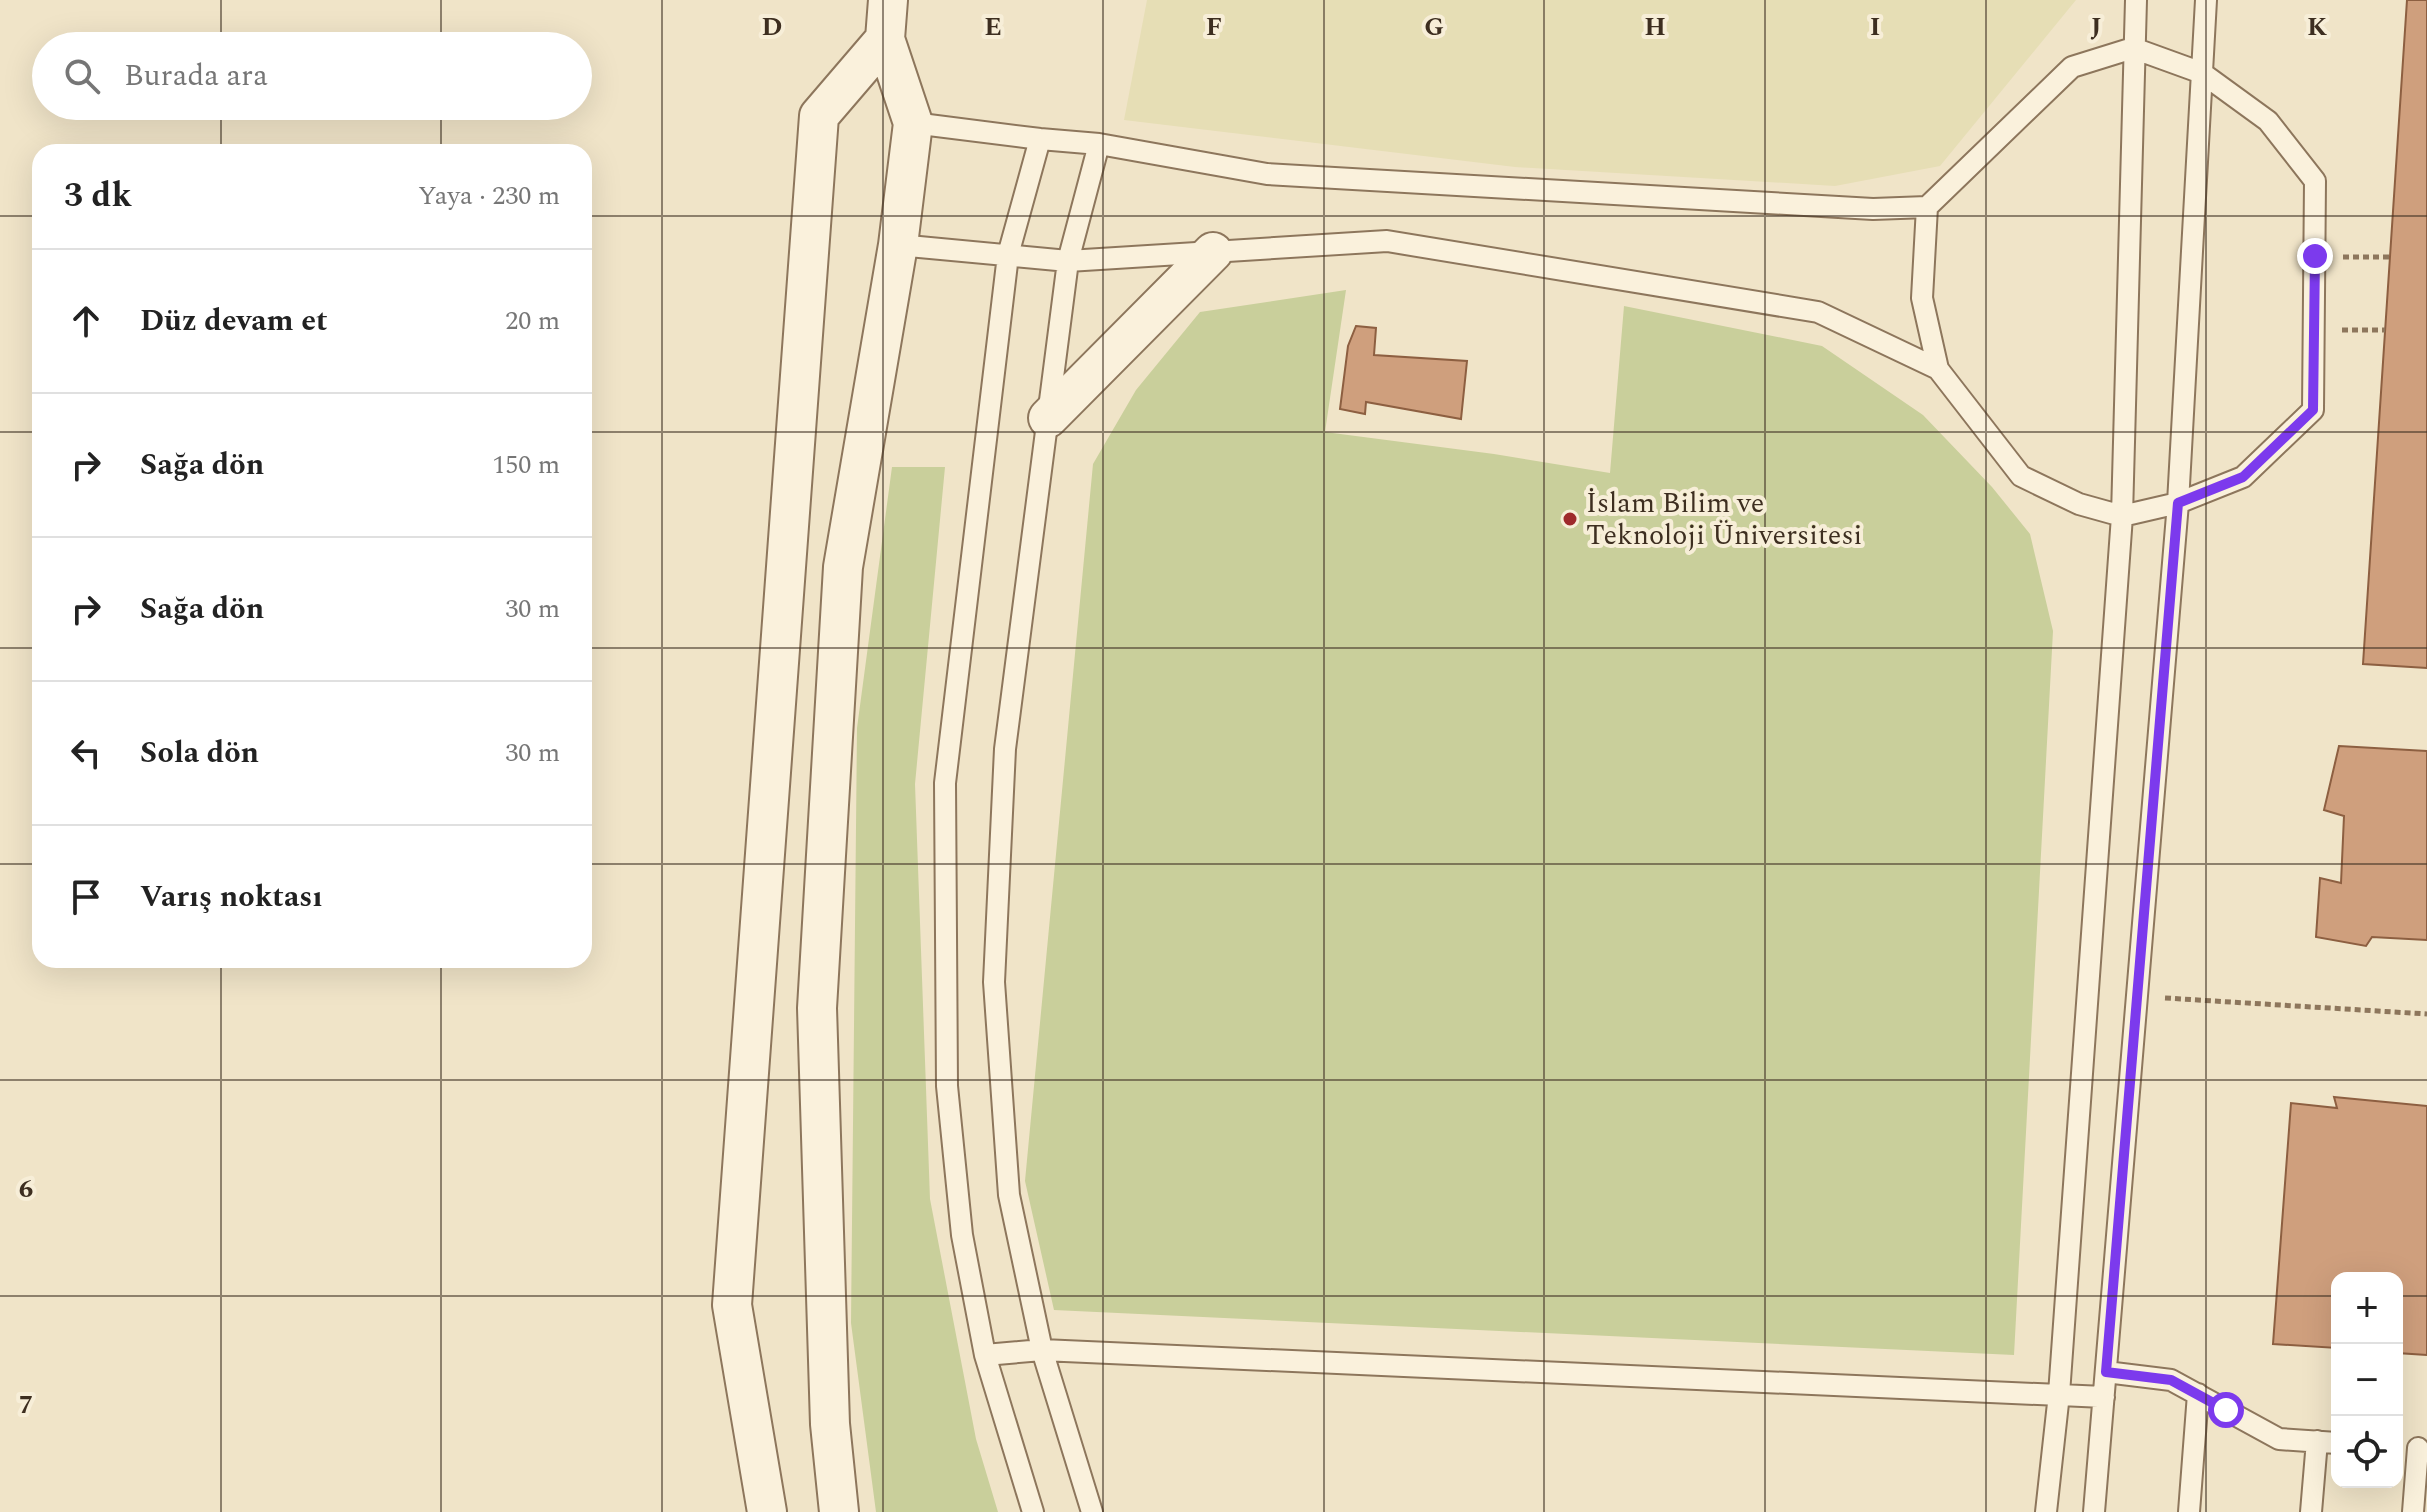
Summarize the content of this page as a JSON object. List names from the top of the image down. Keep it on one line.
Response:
{"places":["İslam Bilim ve Teknoloji Üniversitesi"],"page":{"search":"Burada ara","heading":["3 dk","Yaya · 230 m"],"list":[["Düz devam et","20 m"],["Sağa dön","150 m"],["Sağa dön","30 m"],["Sola dön","30 m"],"Varış noktası"],"map_buttons":["+","−"]},"grid":{"columns":["D","E","F","G","H","I","J","K"],"rows":["6","7"]}}
